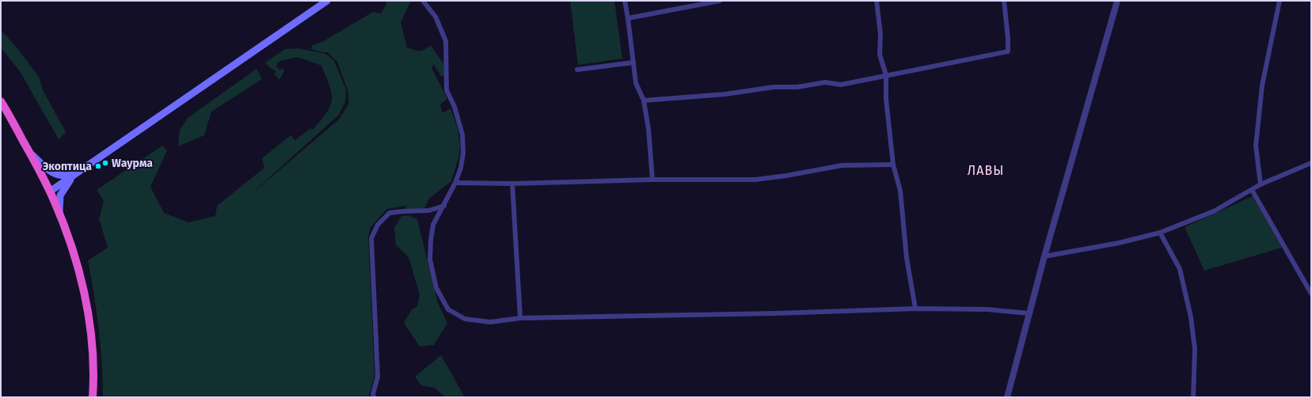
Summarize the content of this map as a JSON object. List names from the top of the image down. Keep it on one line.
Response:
{"districts":["ЛАВЫ"],"places":["Wаурма","Экоптица"]}
